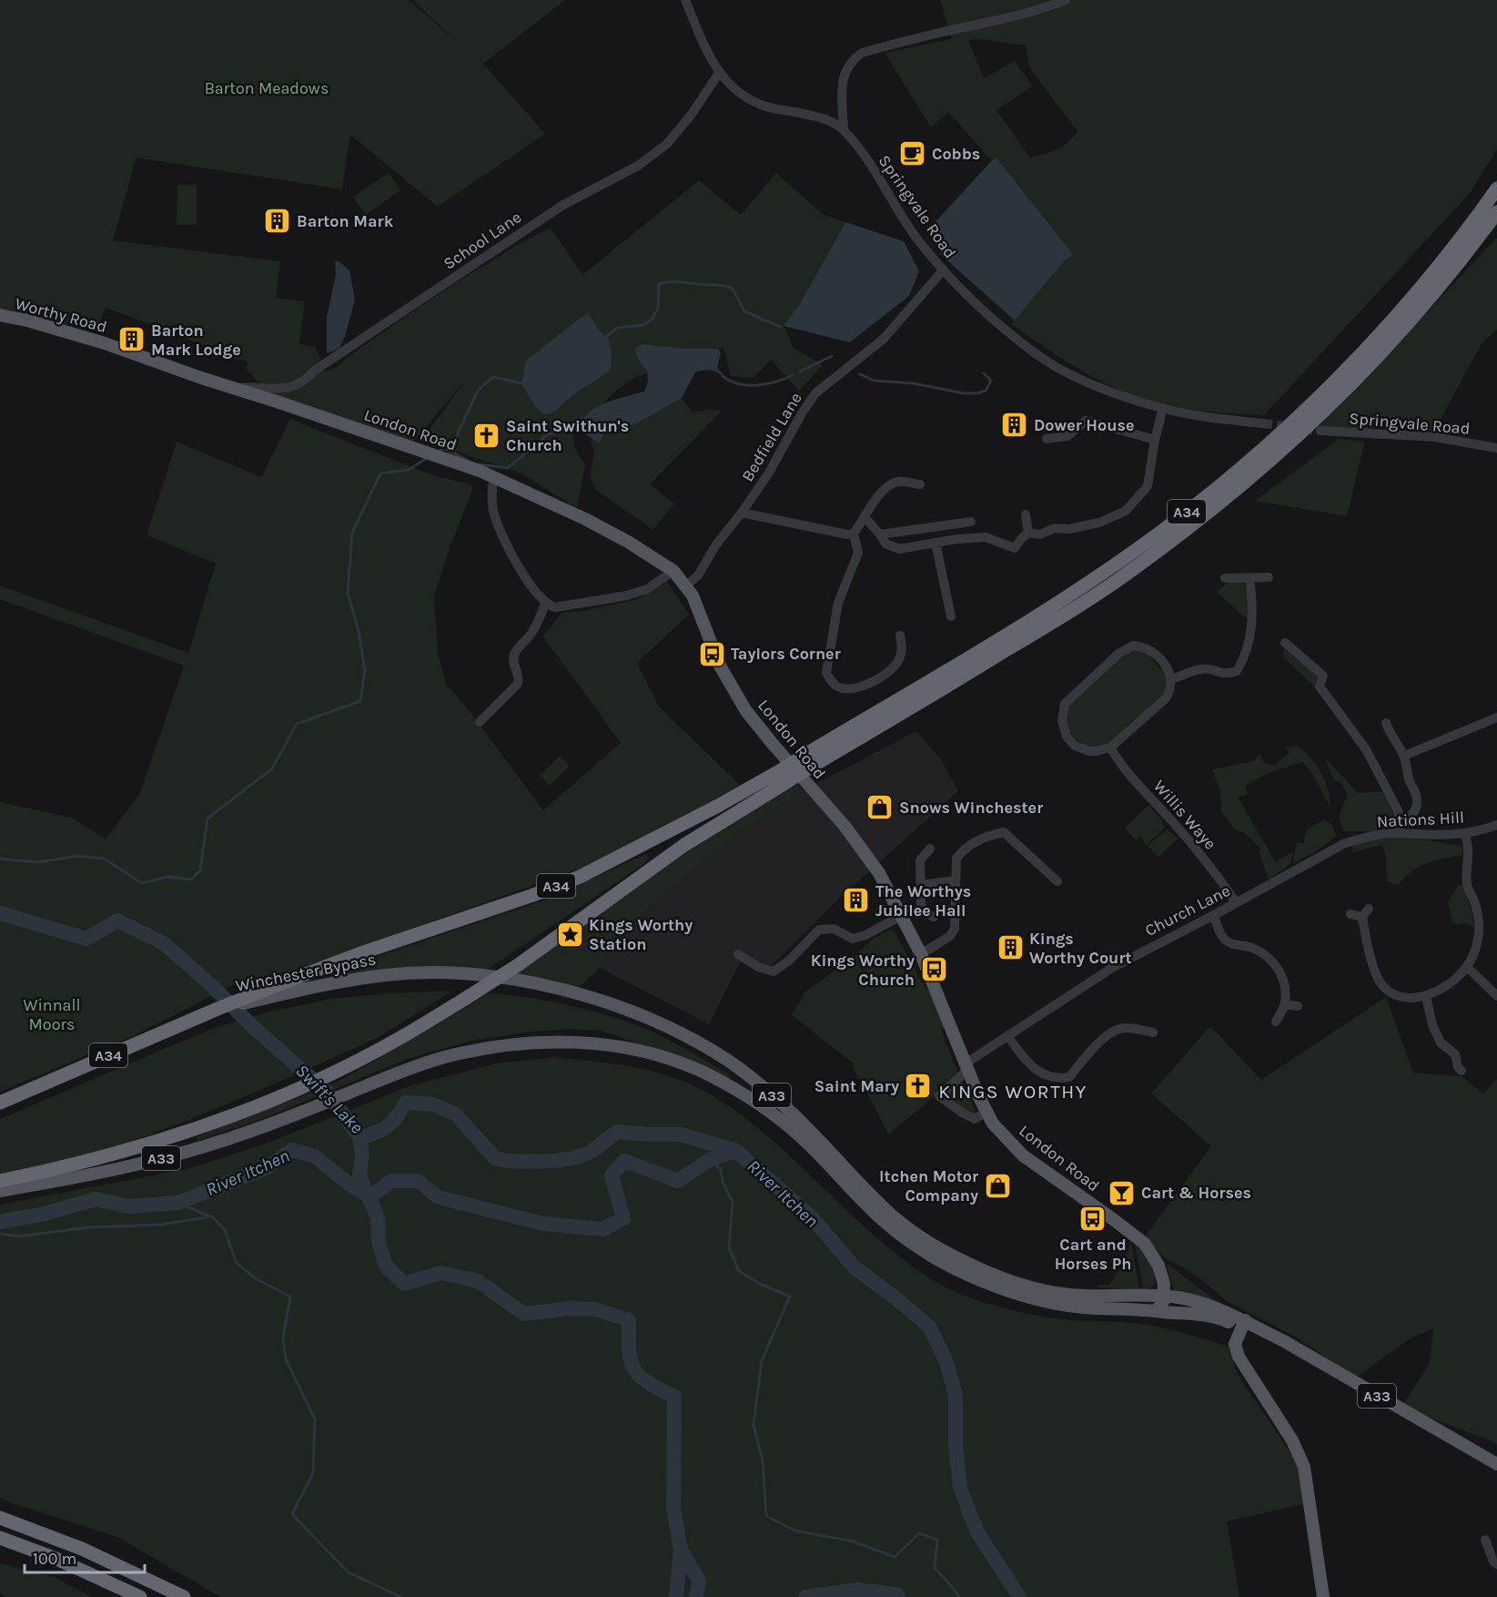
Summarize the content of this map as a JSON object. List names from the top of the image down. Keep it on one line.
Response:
{"streets":{"highway":["A34","Winchester Bypass"],"main road":["Worthy Road","London Road","A33"],"street":["Springvale Road","School Lane","Bedfield Lane","Willis Waye","Nations Hill","Church Lane"]},"crossings":[["Springvale Road","Bedfield Lane"],["School Lane","Worthy Road"],["School Lane","London Road"],["Worthy Road","London Road"],["London Road","Bedfield Lane"],["London Road","Church Lane"],["London Road","Winchester Bypass"],["London Road","A33"],["A34","Winchester Bypass"],["Willis Waye","Church Lane"],["Nations Hill","Church Lane"],["Winchester Bypass","A33"]],"districts":["KINGS WORTHY"],"water":["Swift's Lake","River Itchen"],"parks":["Barton Meadows","Winnall Moors"],"places":{"cafe":["Cobbs"],"building":["Barton Mark","Barton Mark Lodge","Dower House","The Worthys Jubilee Hall","Kings Worthy Court"],"church":["Saint Swithun's Church","Saint Mary"],"bus stop":["Taylors Corner","Kings Worthy Church","Cart and Horses Ph"],"shop":["Snows Winchester","Itchen Motor Company"],"place":["Kings Worthy Station"],"bar":["Cart & Horses"]},"scale_bar":"100 m"}
